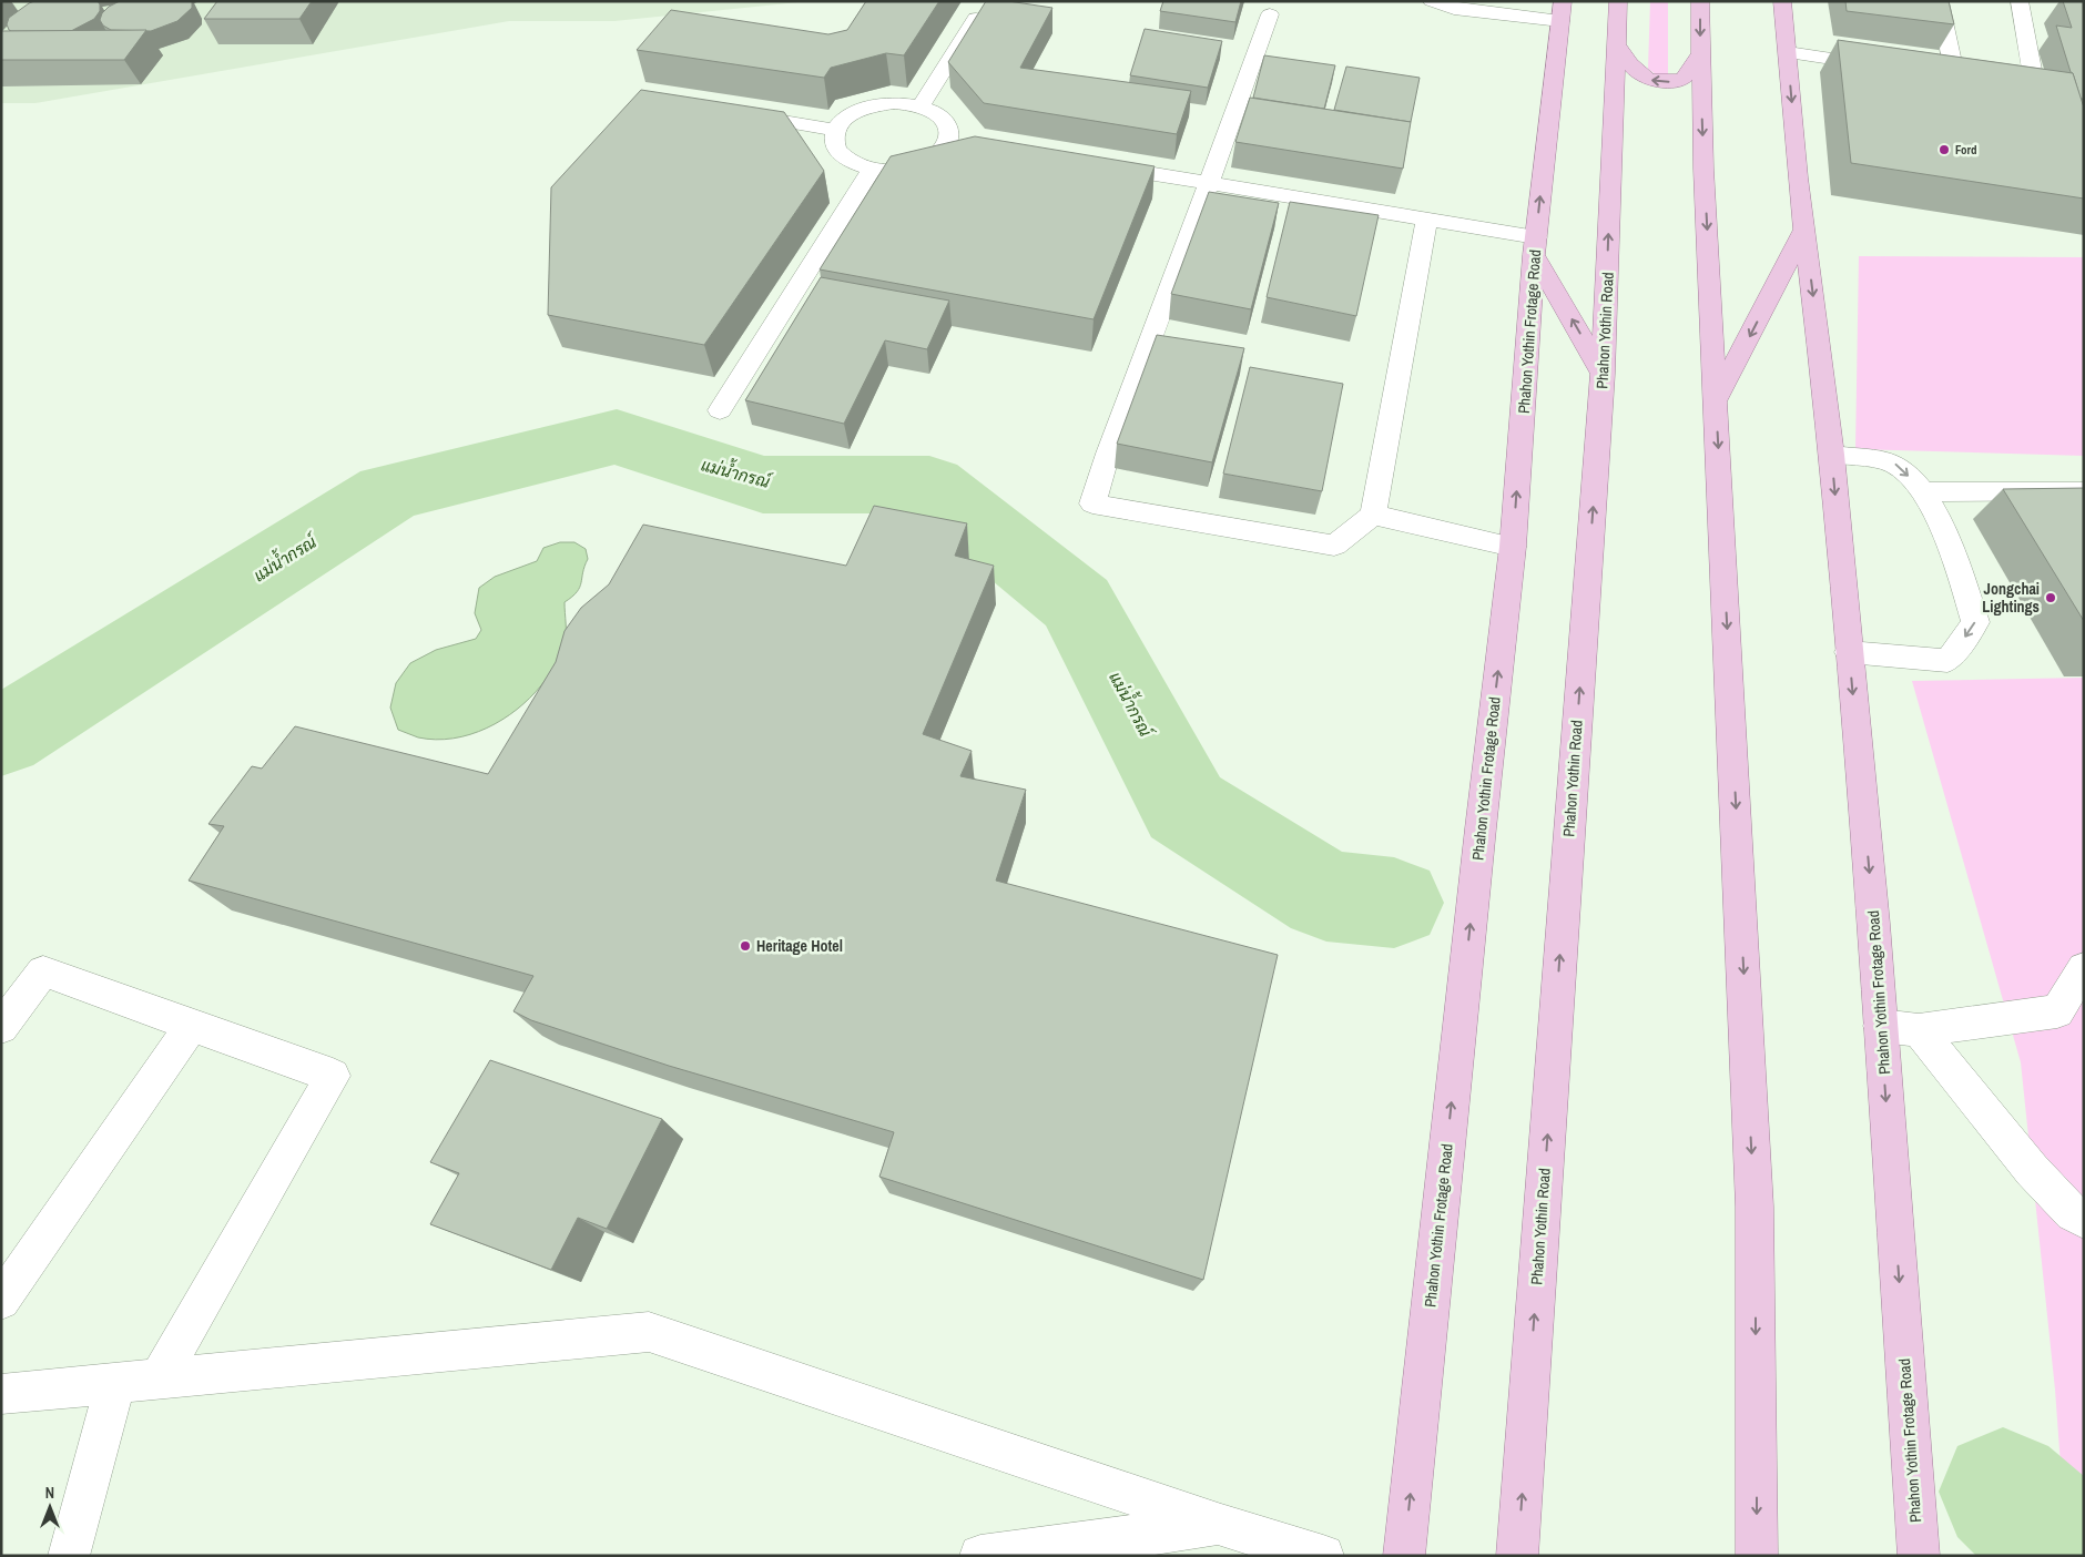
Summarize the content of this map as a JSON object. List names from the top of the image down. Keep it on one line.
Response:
{"streets":{"main road":["Phahon Yothin Road","Phahon Yothin Frotage Road"]},"water":["แม่น้ำกรณ์"],"places":["Ford","Jongchai Lightings","Heritage Hotel"],"north":"top"}
